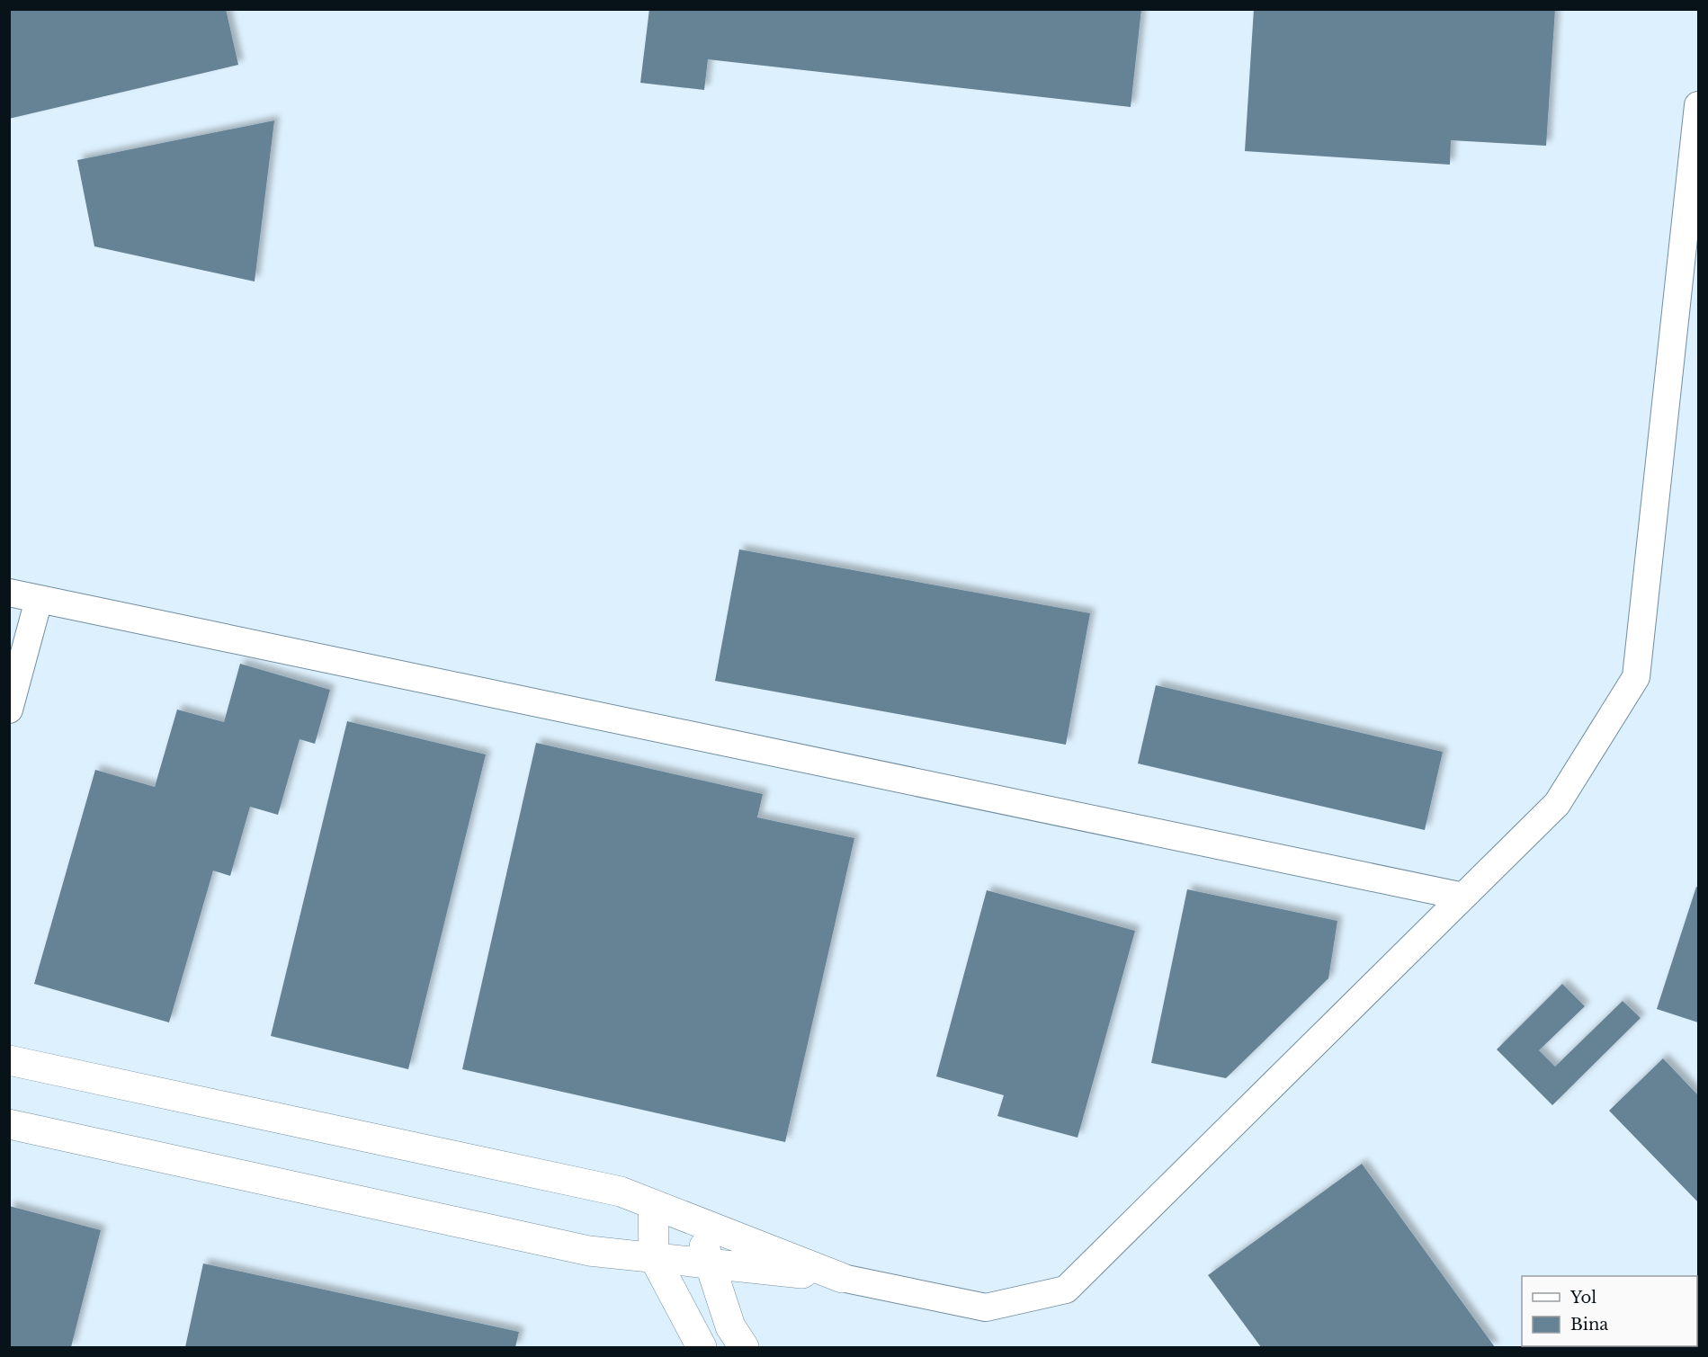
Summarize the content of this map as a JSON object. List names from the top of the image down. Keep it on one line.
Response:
{"legend":["Yol","Bina"]}
